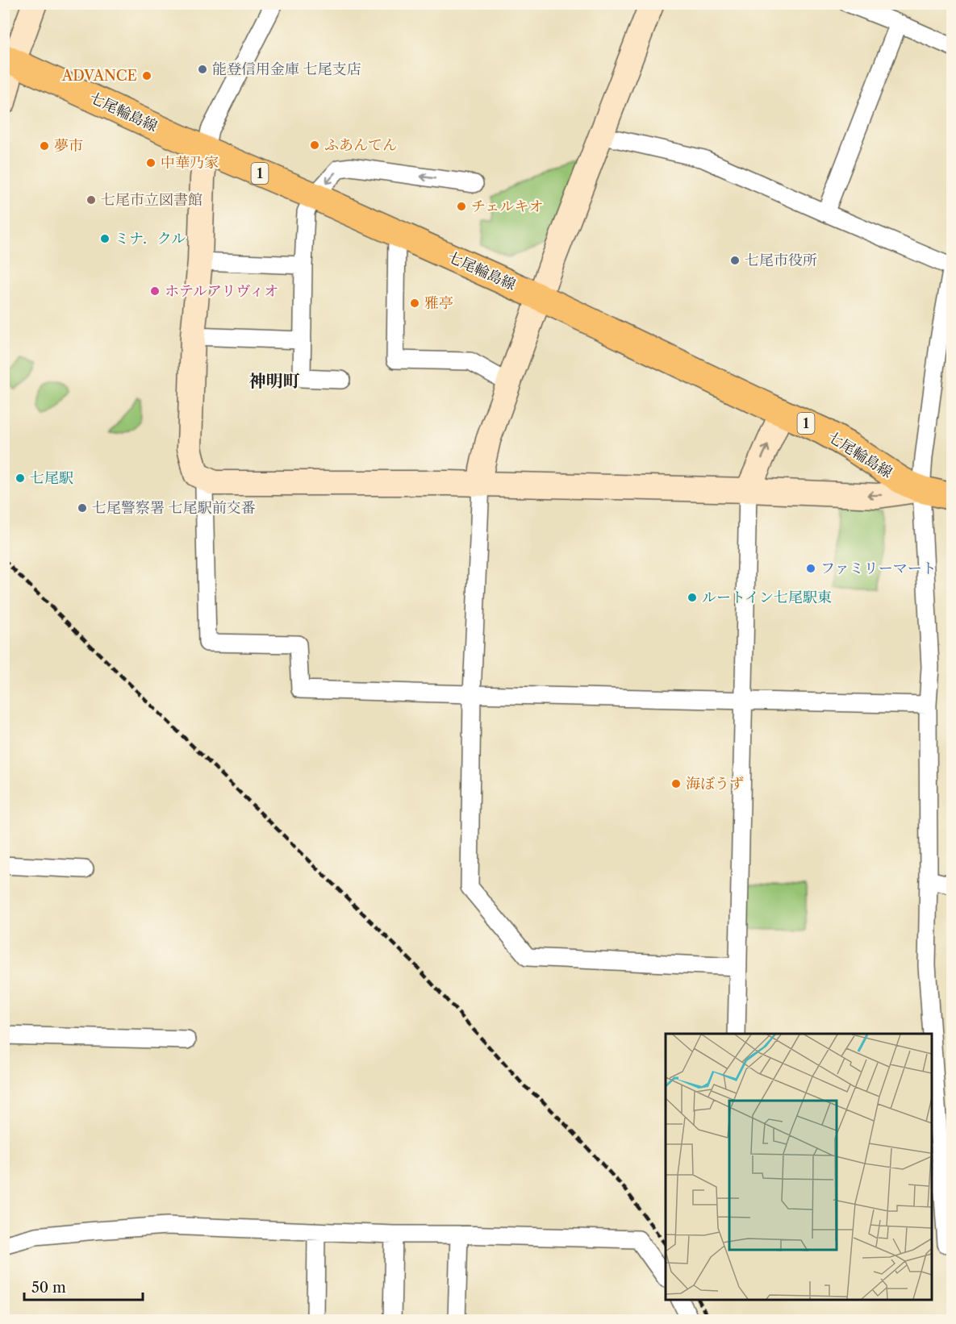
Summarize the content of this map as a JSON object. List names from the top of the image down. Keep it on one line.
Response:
{"streets":{"main road":["七尾輪島線","1"]},"districts":["神明町"],"places":["能登信用金庫 七尾支店","ADVANCE","ふあんてん","夢市","中華乃家","七尾市立図書館","チェルキオ","ミナ．クル","七尾市役所","ホテルアリヴィオ","雅亭","七尾駅","七尾警察署 七尾駅前交番","ファミリーマート","ルートイン七尾駅東","海ぼうず"],"scale_bar":"50 m"}
